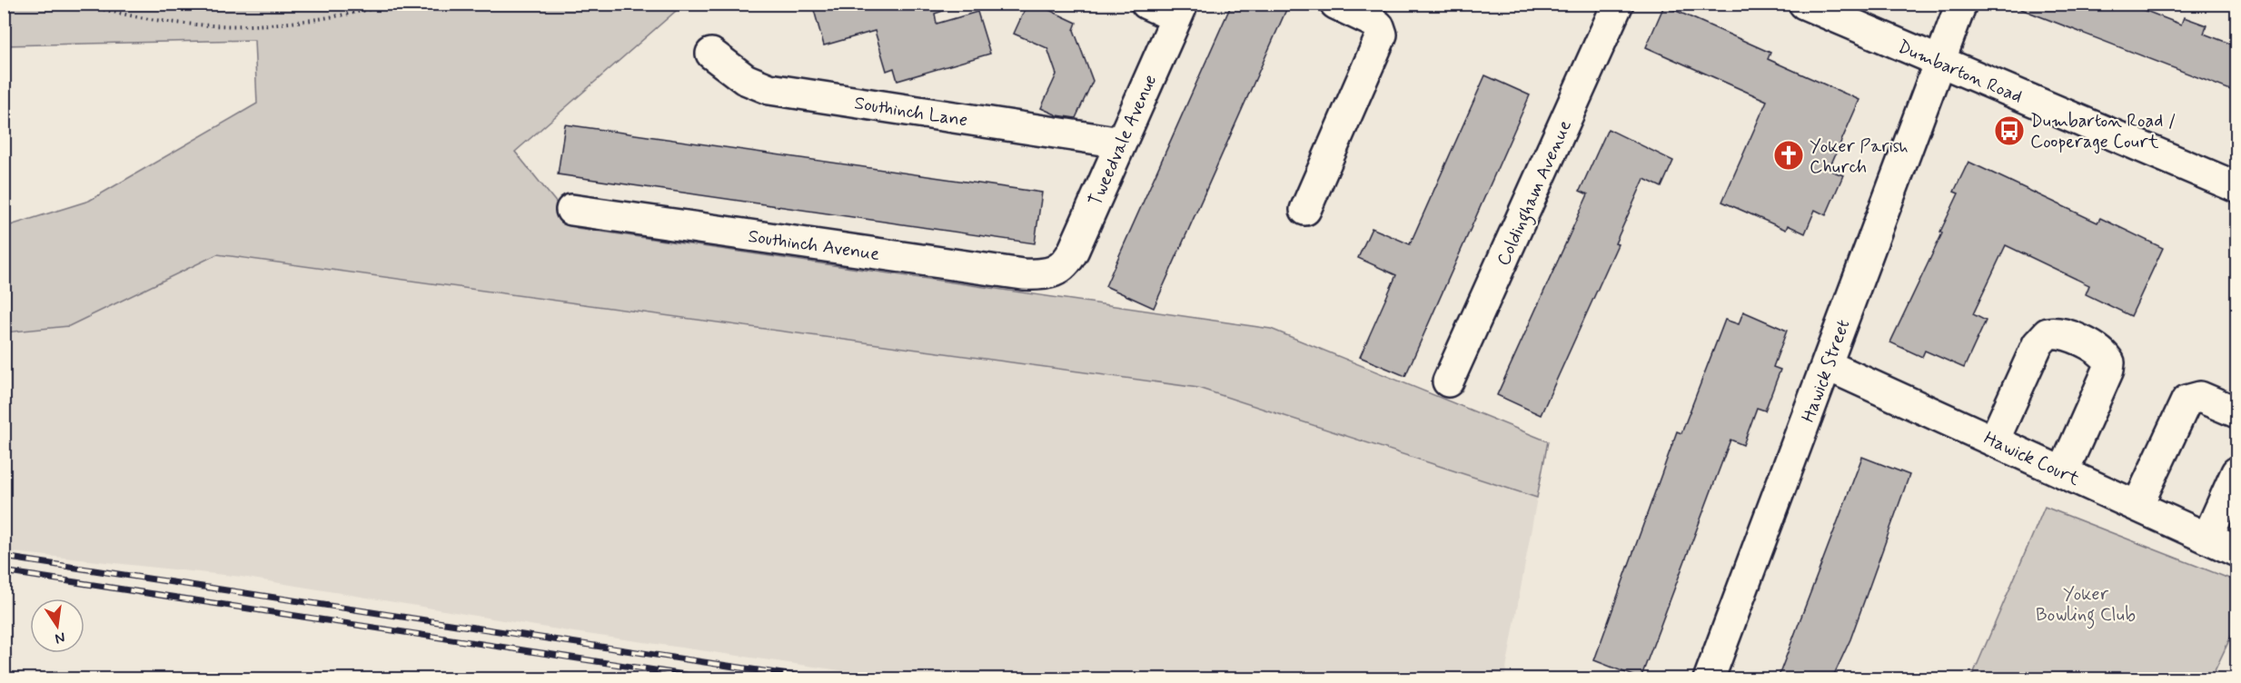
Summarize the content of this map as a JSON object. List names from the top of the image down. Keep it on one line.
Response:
{"streets":{"street":["Dumbarton Road","Southinch Lane","Tweedvale Avenue","Coldingham Avenue","Southinch Avenue","Hawick Street","Hawick Court"]},"crossings":[["Dumbarton Road","Hawick Street"],["Southinch Lane","Tweedvale Avenue"],["Tweedvale Avenue","Southinch Avenue"],["Hawick Street","Hawick Court"]],"parks":["Yoker Bowling Club"],"places":{"bus stop":["Dumbarton Road / Cooperage Court"],"church":["Yoker Parish Church"]},"north":"bottom"}
